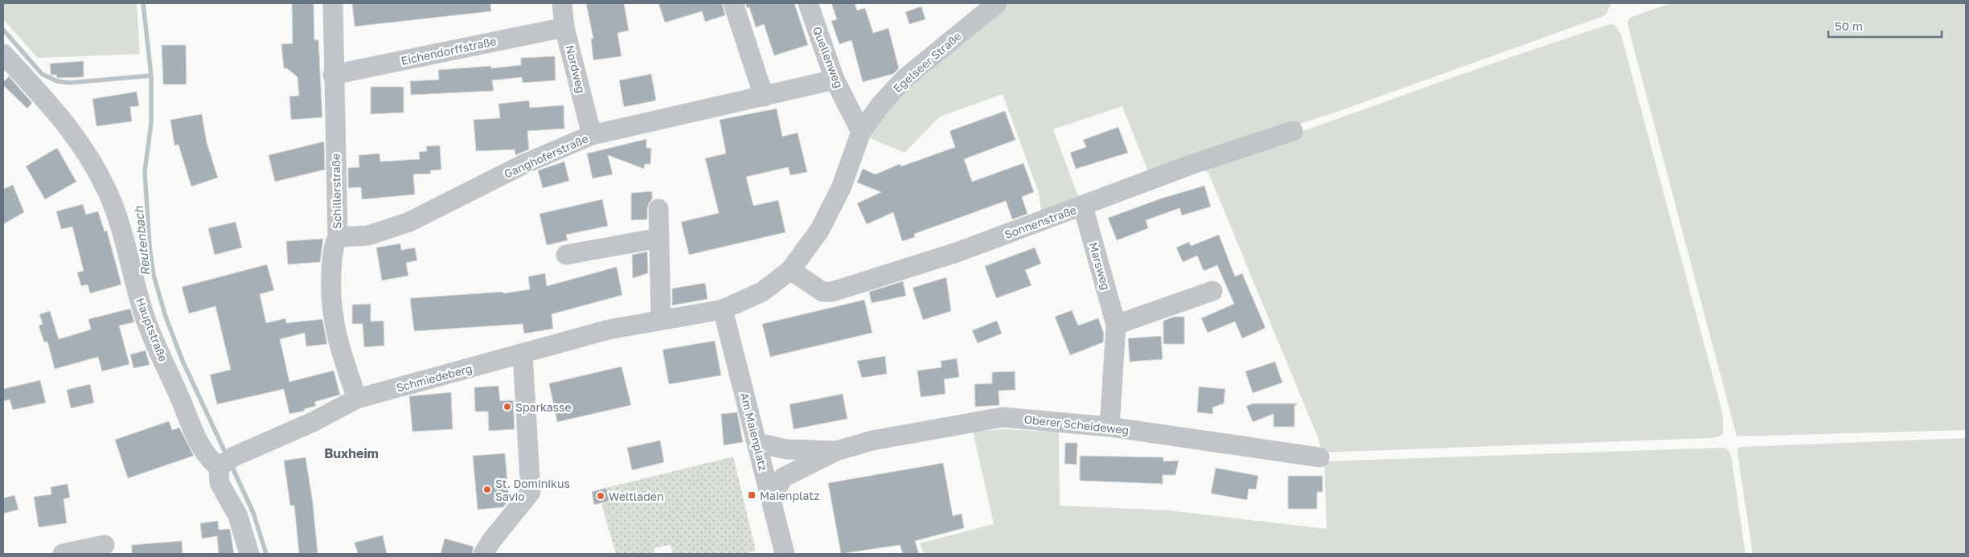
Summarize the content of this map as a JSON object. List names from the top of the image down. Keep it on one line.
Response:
{"streets":{"street":["Eichendorffstraße","Quellenweg","Egelseer Straße","Nordweg","Ganghoferstraße","Schillerstraße","Sonnenstraße","Marsweg","Hauptstraße","Schmiedeberg","Oberer Scheideweg","Am Maienplatz"]},"crossings":[["Eichendorffstraße","Nordweg"],["Eichendorffstraße","Schillerstraße"],["Quellenweg","Egelseer Straße"],["Quellenweg","Ganghoferstraße"],["Egelseer Straße","Sonnenstraße"],["Egelseer Straße","Schmiedeberg"],["Egelseer Straße","Am Maienplatz"],["Nordweg","Ganghoferstraße"],["Ganghoferstraße","Schillerstraße"],["Schillerstraße","Schmiedeberg"],["Sonnenstraße","Marsweg"],["Marsweg","Oberer Scheideweg"],["Hauptstraße","Schmiedeberg"],["Schmiedeberg","Am Maienplatz"],["Oberer Scheideweg","Am Maienplatz"]],"districts":["Buxheim"],"water":["Reutenbach"],"places":{"other":["Sparkasse","St. Dominikus Savio","Weltladen"],"transit":["Maienplatz"]},"scale_bar":"50 m"}
